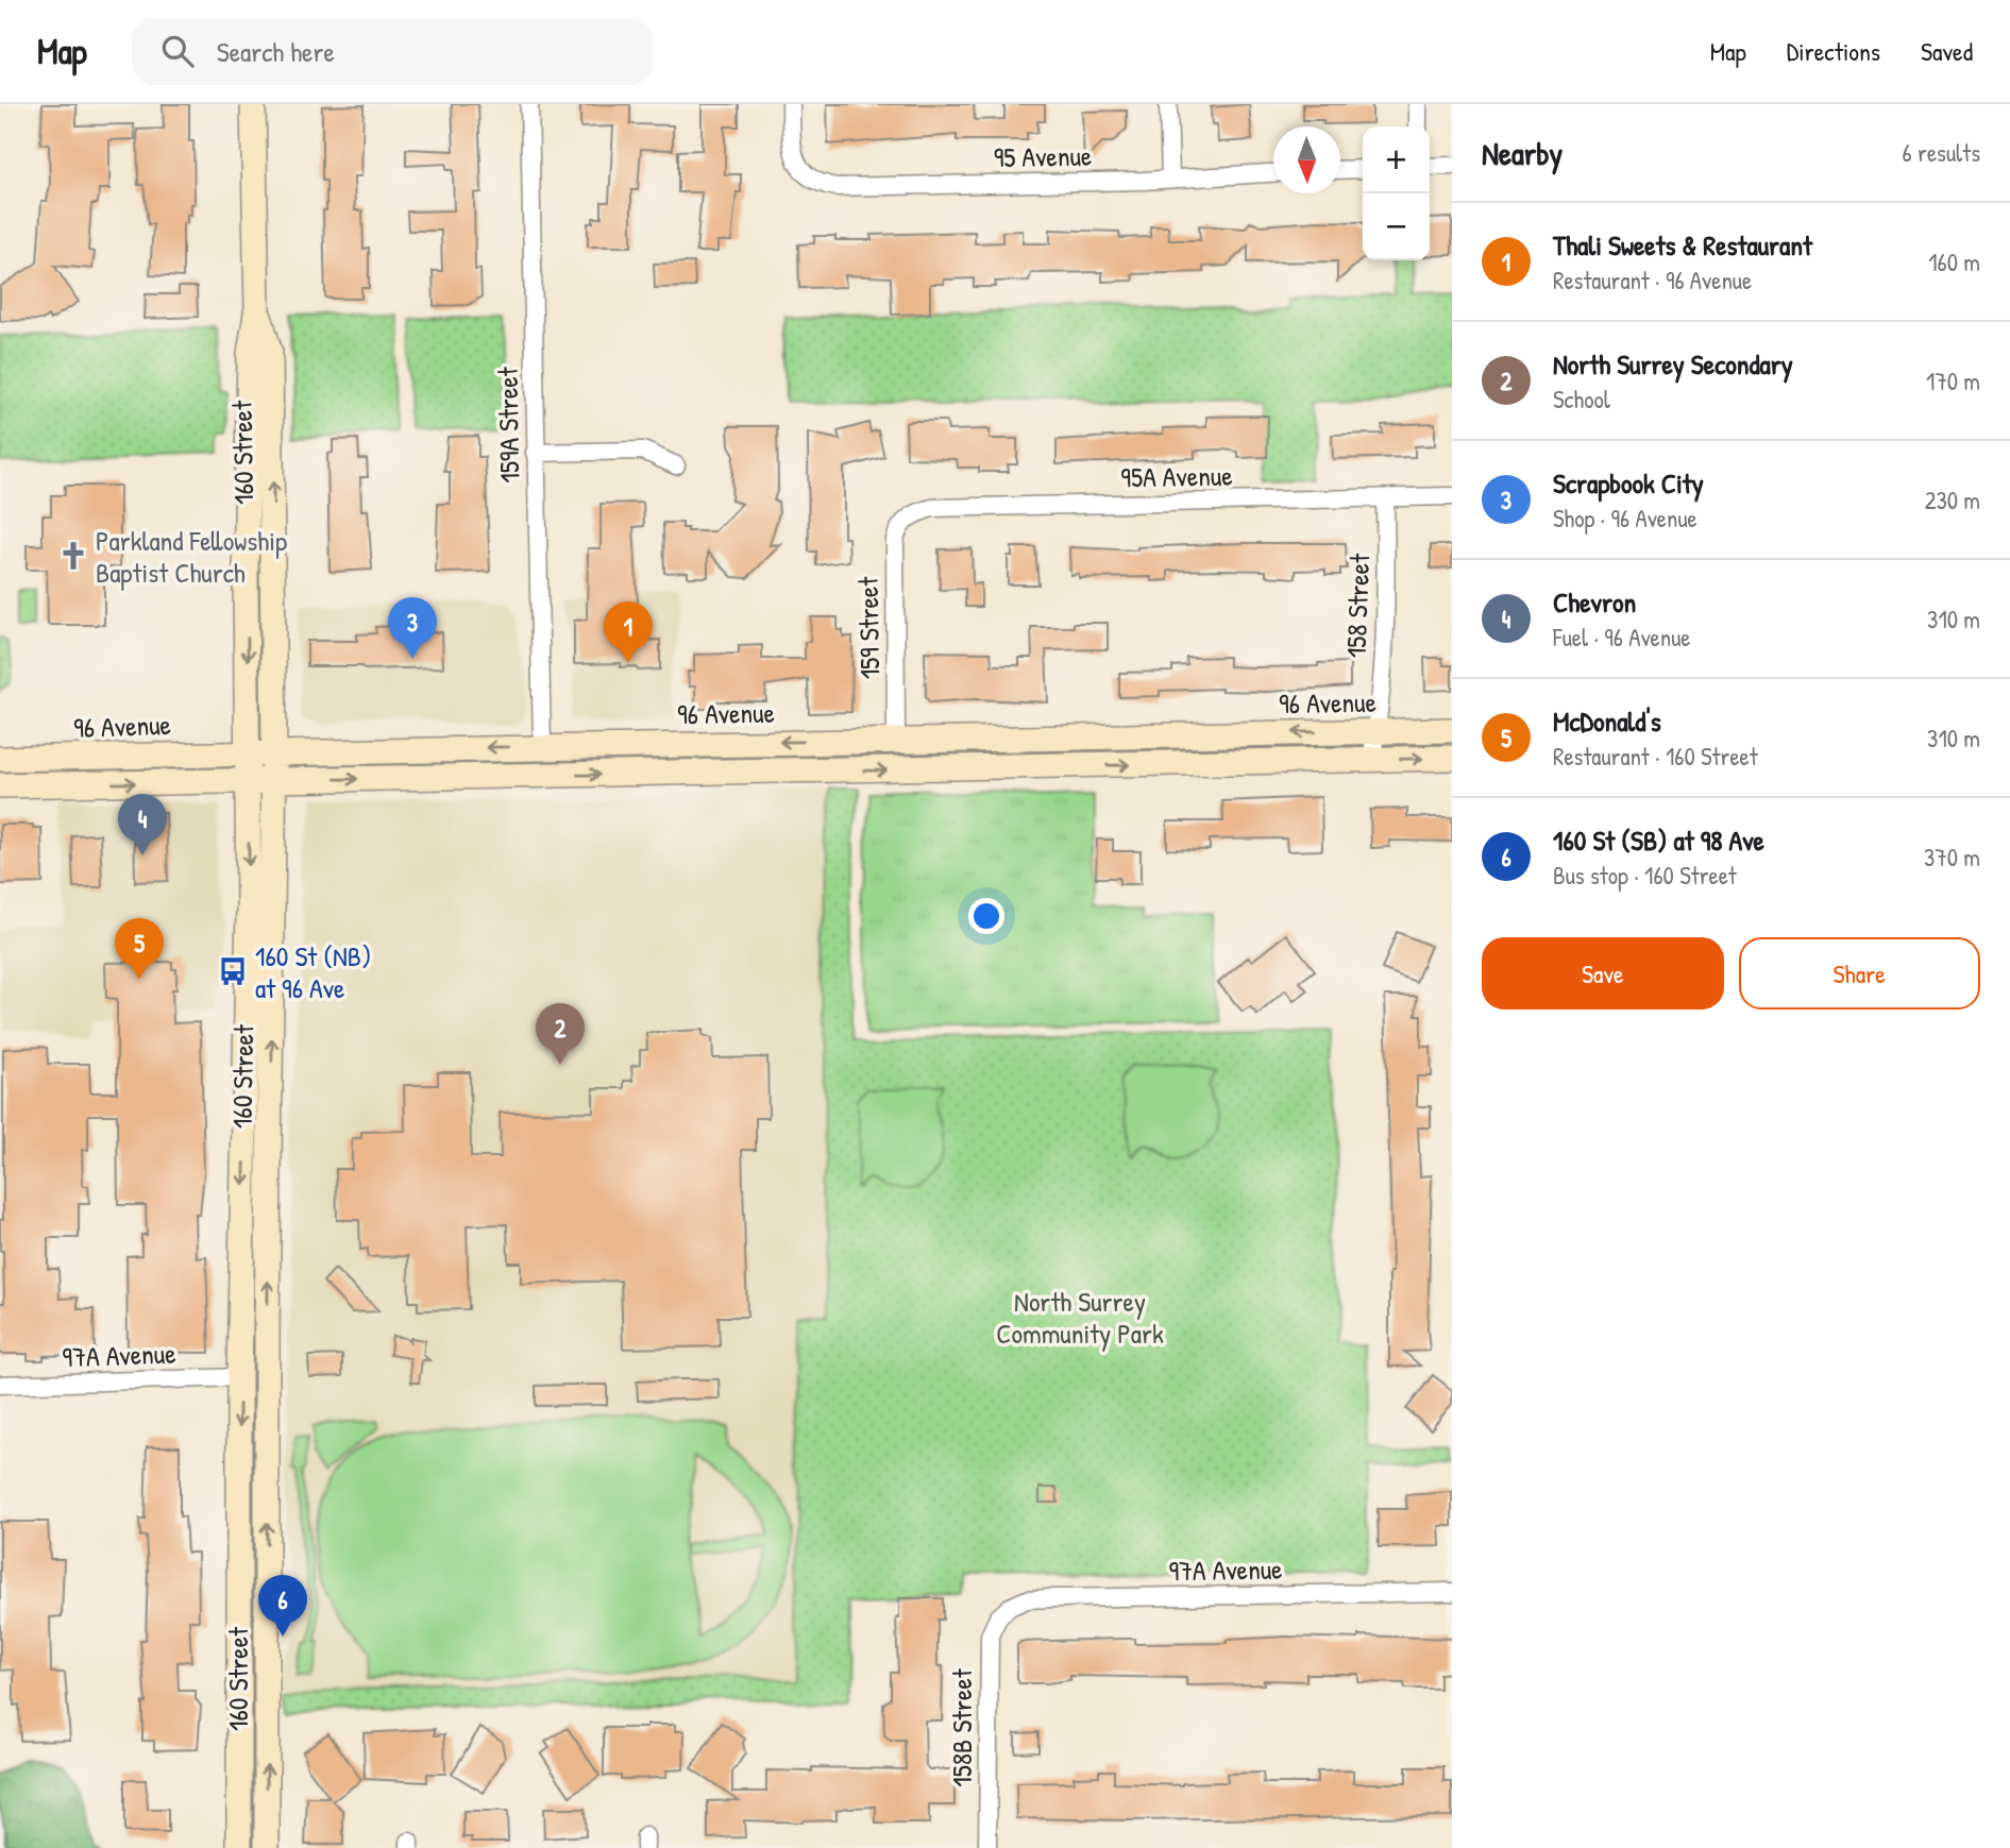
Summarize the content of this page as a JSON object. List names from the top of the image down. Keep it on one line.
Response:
{"streets":{"main road":["160 Street","96 Avenue"],"street":["95 Avenue","159A Street","95A Avenue","158 Street","159 Street","97A Avenue","158B Street"]},"crossings":[["159A Street","96 Avenue"],["160 Street","96 Avenue"],["160 Street","97A Avenue"],["95A Avenue","158 Street"],["95A Avenue","159 Street"],["158 Street","96 Avenue"],["159 Street","96 Avenue"],["97A Avenue","158B Street"]],"parks":["North Surrey Community Park"],"places":{"church":["Parkland Fellowship Baptist Church"],"bus stop":["160 St (NB) at 96 Ave"]},"north":"bottom","page":{"header":"Map","search":"Search here","nav":["Map","Directions","Saved"],"heading":["Nearby","6 results"],"map_buttons":["+","−"],"list":[{"mark":"1","name":"Thali Sweets & Restaurant","note":"Restaurant · 96 Avenue","value":"160 m"},{"mark":"2","name":"North Surrey Secondary","note":"School","value":"170 m"},{"mark":"3","name":"Scrapbook City","note":"Shop · 96 Avenue","value":"230 m"},{"mark":"4","name":"Chevron","note":"Fuel · 96 Avenue","value":"310 m"},{"mark":"5","name":"McDonald's","note":"Restaurant · 160 Street","value":"310 m"},{"mark":"6","name":"160 St (SB) at 98 Ave","note":"Bus stop · 160 Street","value":"370 m"}],"pins":["3","1","4","5","2","6"],"buttons":["Save","Share"]}}
